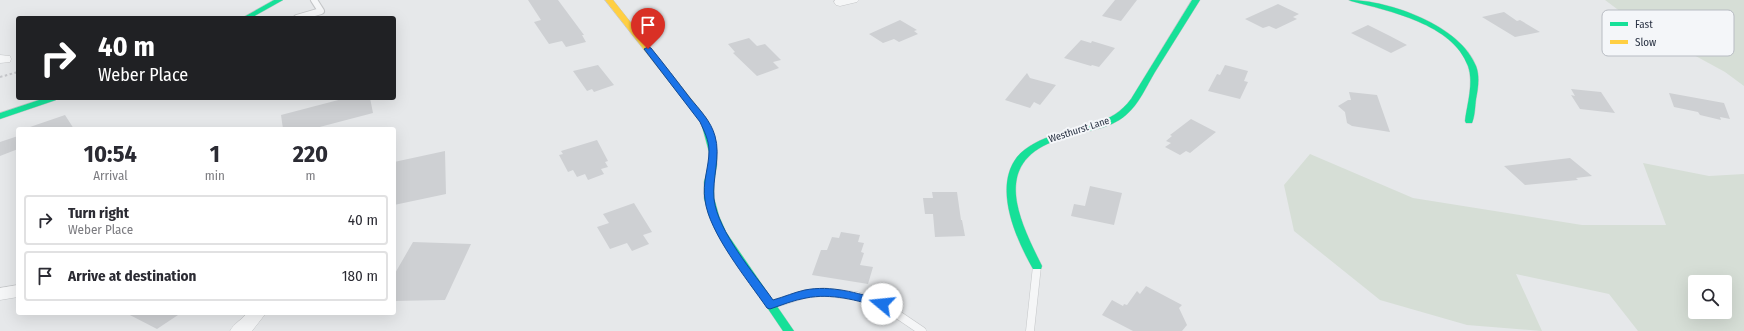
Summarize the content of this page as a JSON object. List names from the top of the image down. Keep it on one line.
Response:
{"streets":{"street":["Westhurst Lane"]},"legend":["Fast","Slow"],"page":{"turn":["40 m","Weber Place"],"eta":["10:54","Arrival","1","min","220","m"],"list":[{"name":"Turn right","note":"Weber Place","value":"40 m"},{"name":"Arrive at destination","value":"180 m"}]}}
